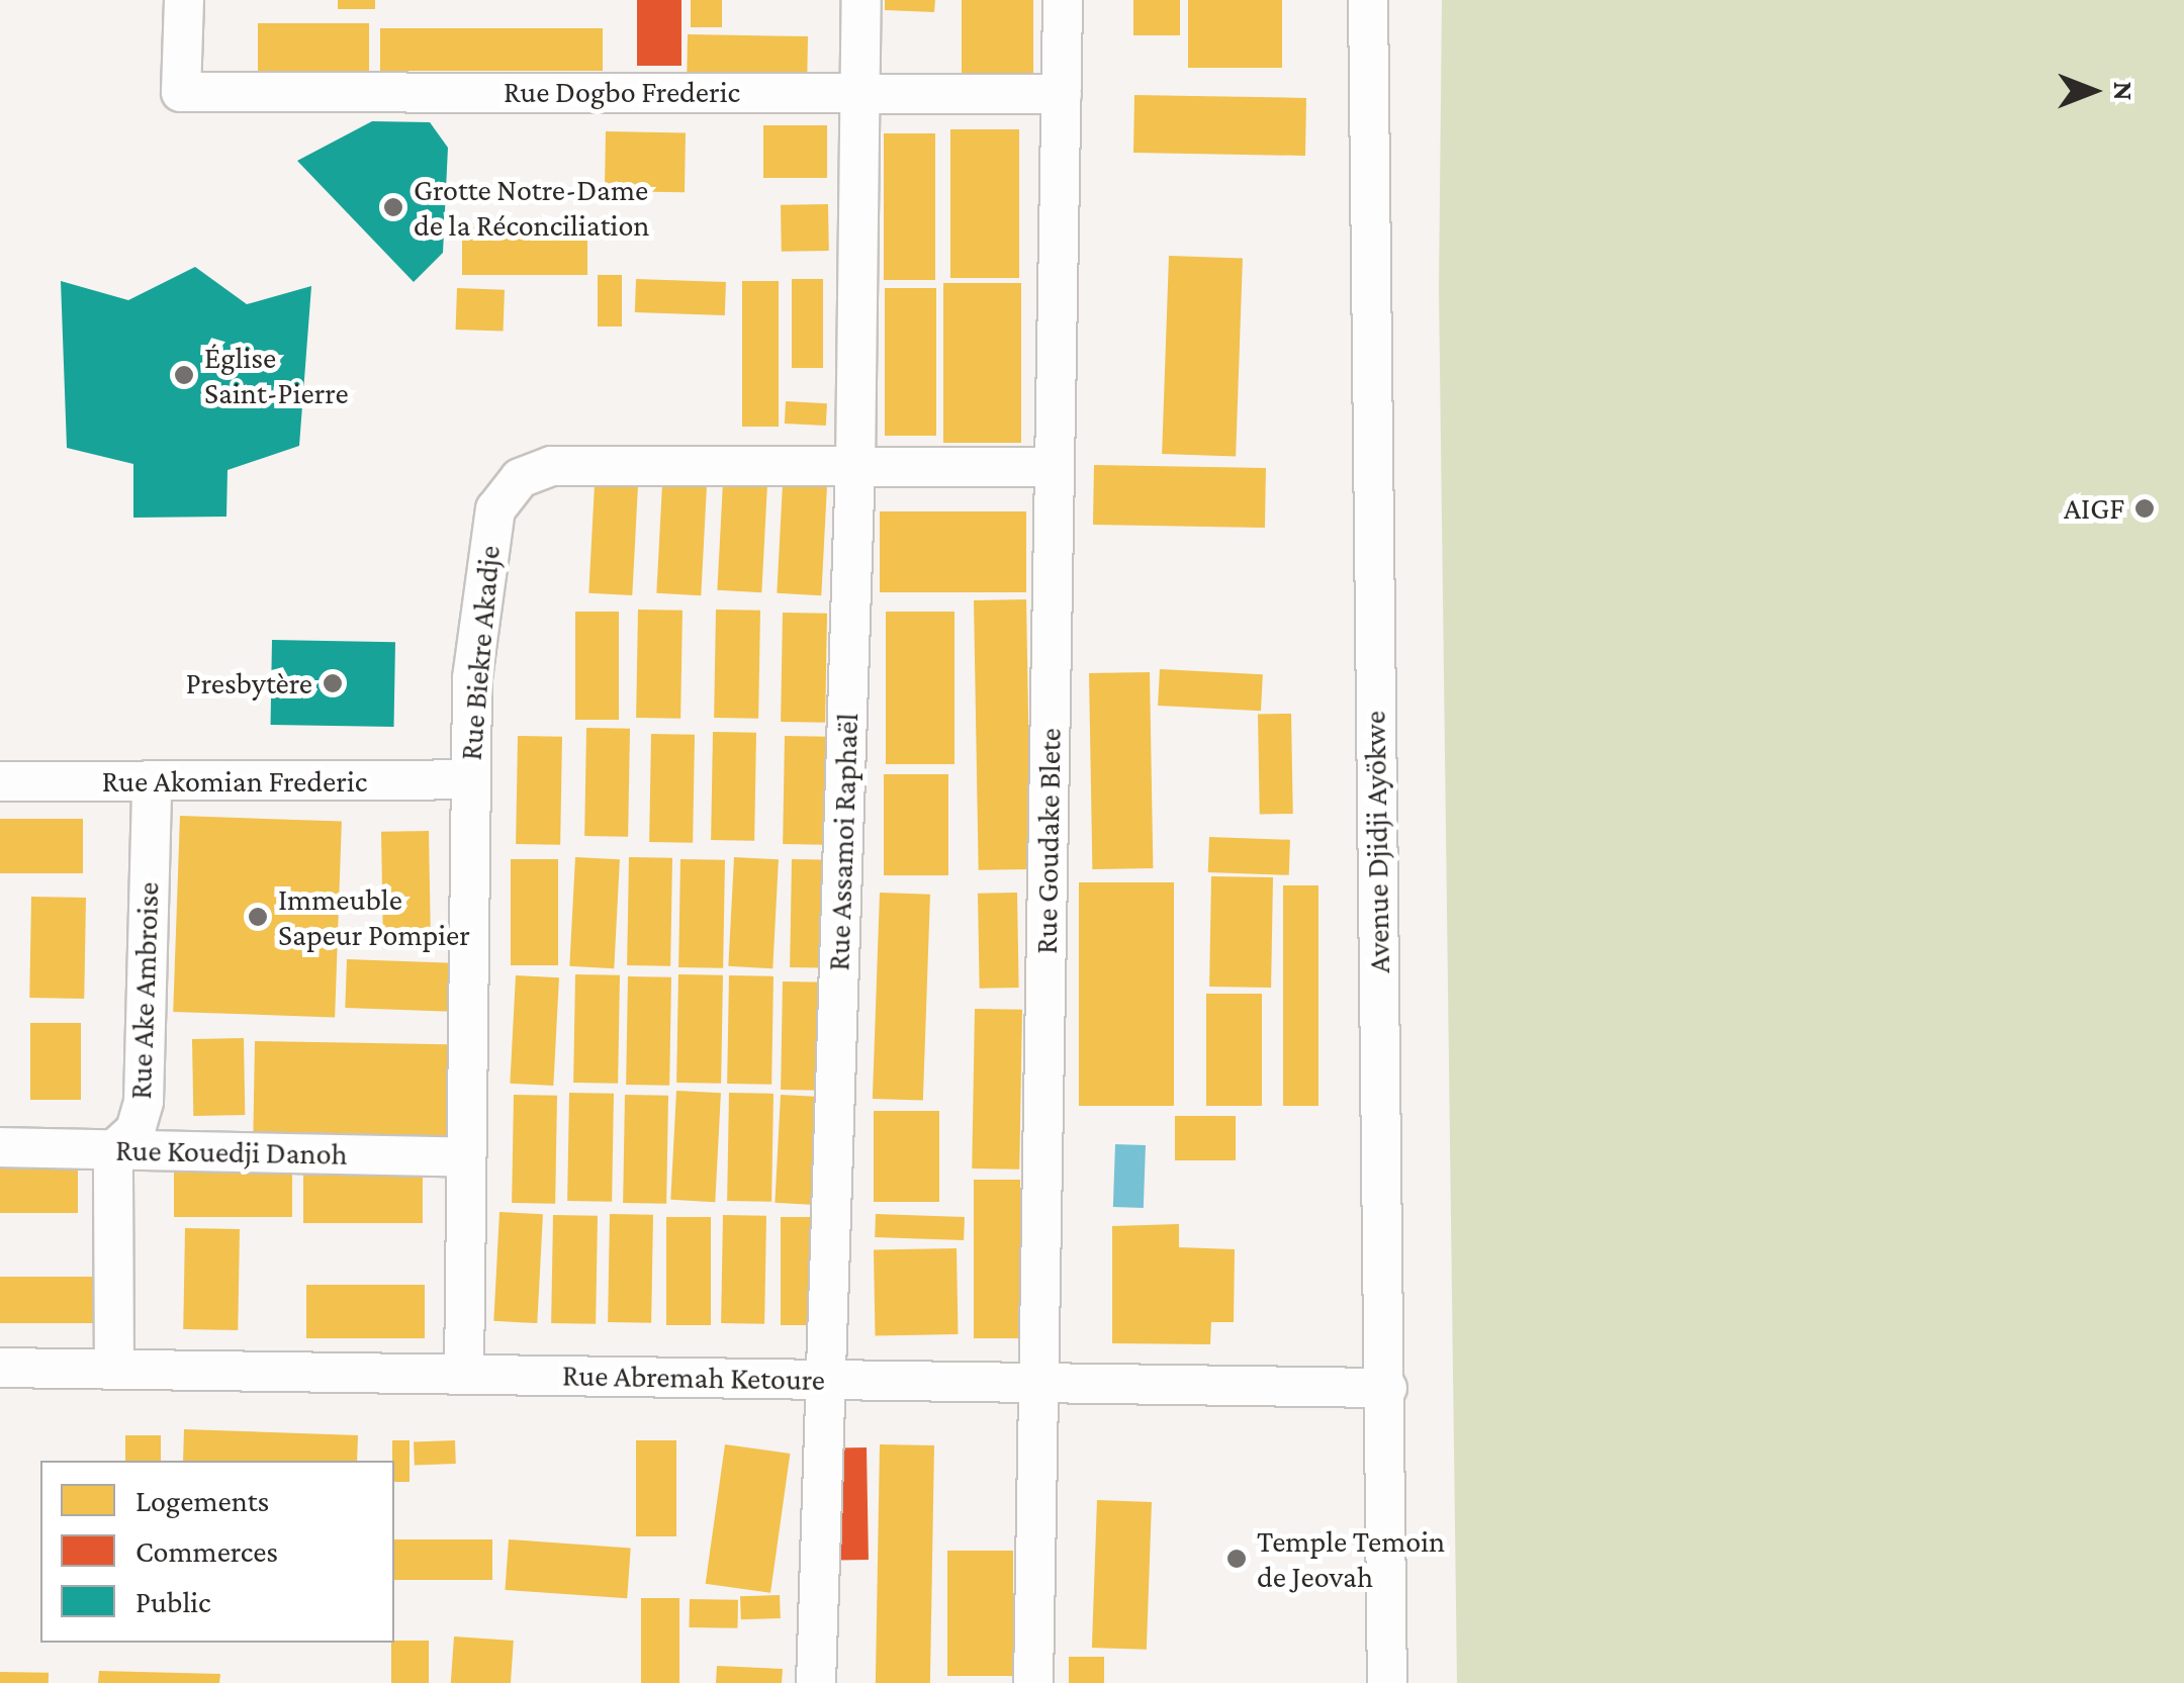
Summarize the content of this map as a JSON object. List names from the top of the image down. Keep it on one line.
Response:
{"streets":{"street":["Rue Dogbo Frederic","Rue Biekre Akadje","Rue Akomian Frederic","Rue Goudake Blete","Rue Assamoi Raphaël","Avenue Djidji Ayökwe","Rue Ake Ambroise","Rue Kouedji Danoh","Rue Abremah Ketoure"]},"crossings":[["Rue Dogbo Frederic","Rue Goudake Blete"],["Rue Dogbo Frederic","Rue Assamoi Raphaël"],["Rue Biekre Akadje","Rue Akomian Frederic"],["Rue Biekre Akadje","Rue Goudake Blete"],["Rue Biekre Akadje","Rue Assamoi Raphaël"],["Rue Biekre Akadje","Rue Kouedji Danoh"],["Rue Biekre Akadje","Rue Abremah Ketoure"],["Rue Akomian Frederic","Rue Ake Ambroise"],["Rue Goudake Blete","Rue Abremah Ketoure"],["Rue Assamoi Raphaël","Rue Abremah Ketoure"],["Avenue Djidji Ayökwe","Rue Abremah Ketoure"],["Rue Ake Ambroise","Rue Kouedji Danoh"]],"places":["Grotte Notre-Dame de la Réconciliation","Église Saint-Pierre","AIGF","Presbytère","Immeuble Sapeur Pompier","Temple Temoin de Jeovah"],"legend":["Logements","Commerces","Public"],"north":"right"}
